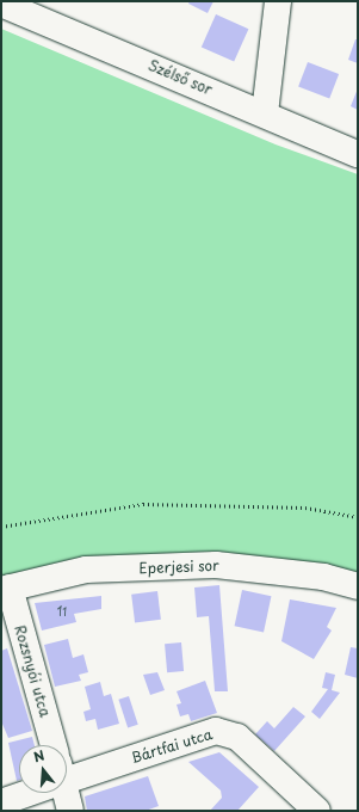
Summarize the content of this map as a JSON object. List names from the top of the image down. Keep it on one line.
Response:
{"streets":{"street":["Szélső sor","Eperjesi sor","Rozsnyói utca","Bártfai utca"]},"crossings":[["Eperjesi sor","Rozsnyói utca"]],"house_numbers":["11"],"north":"top"}
